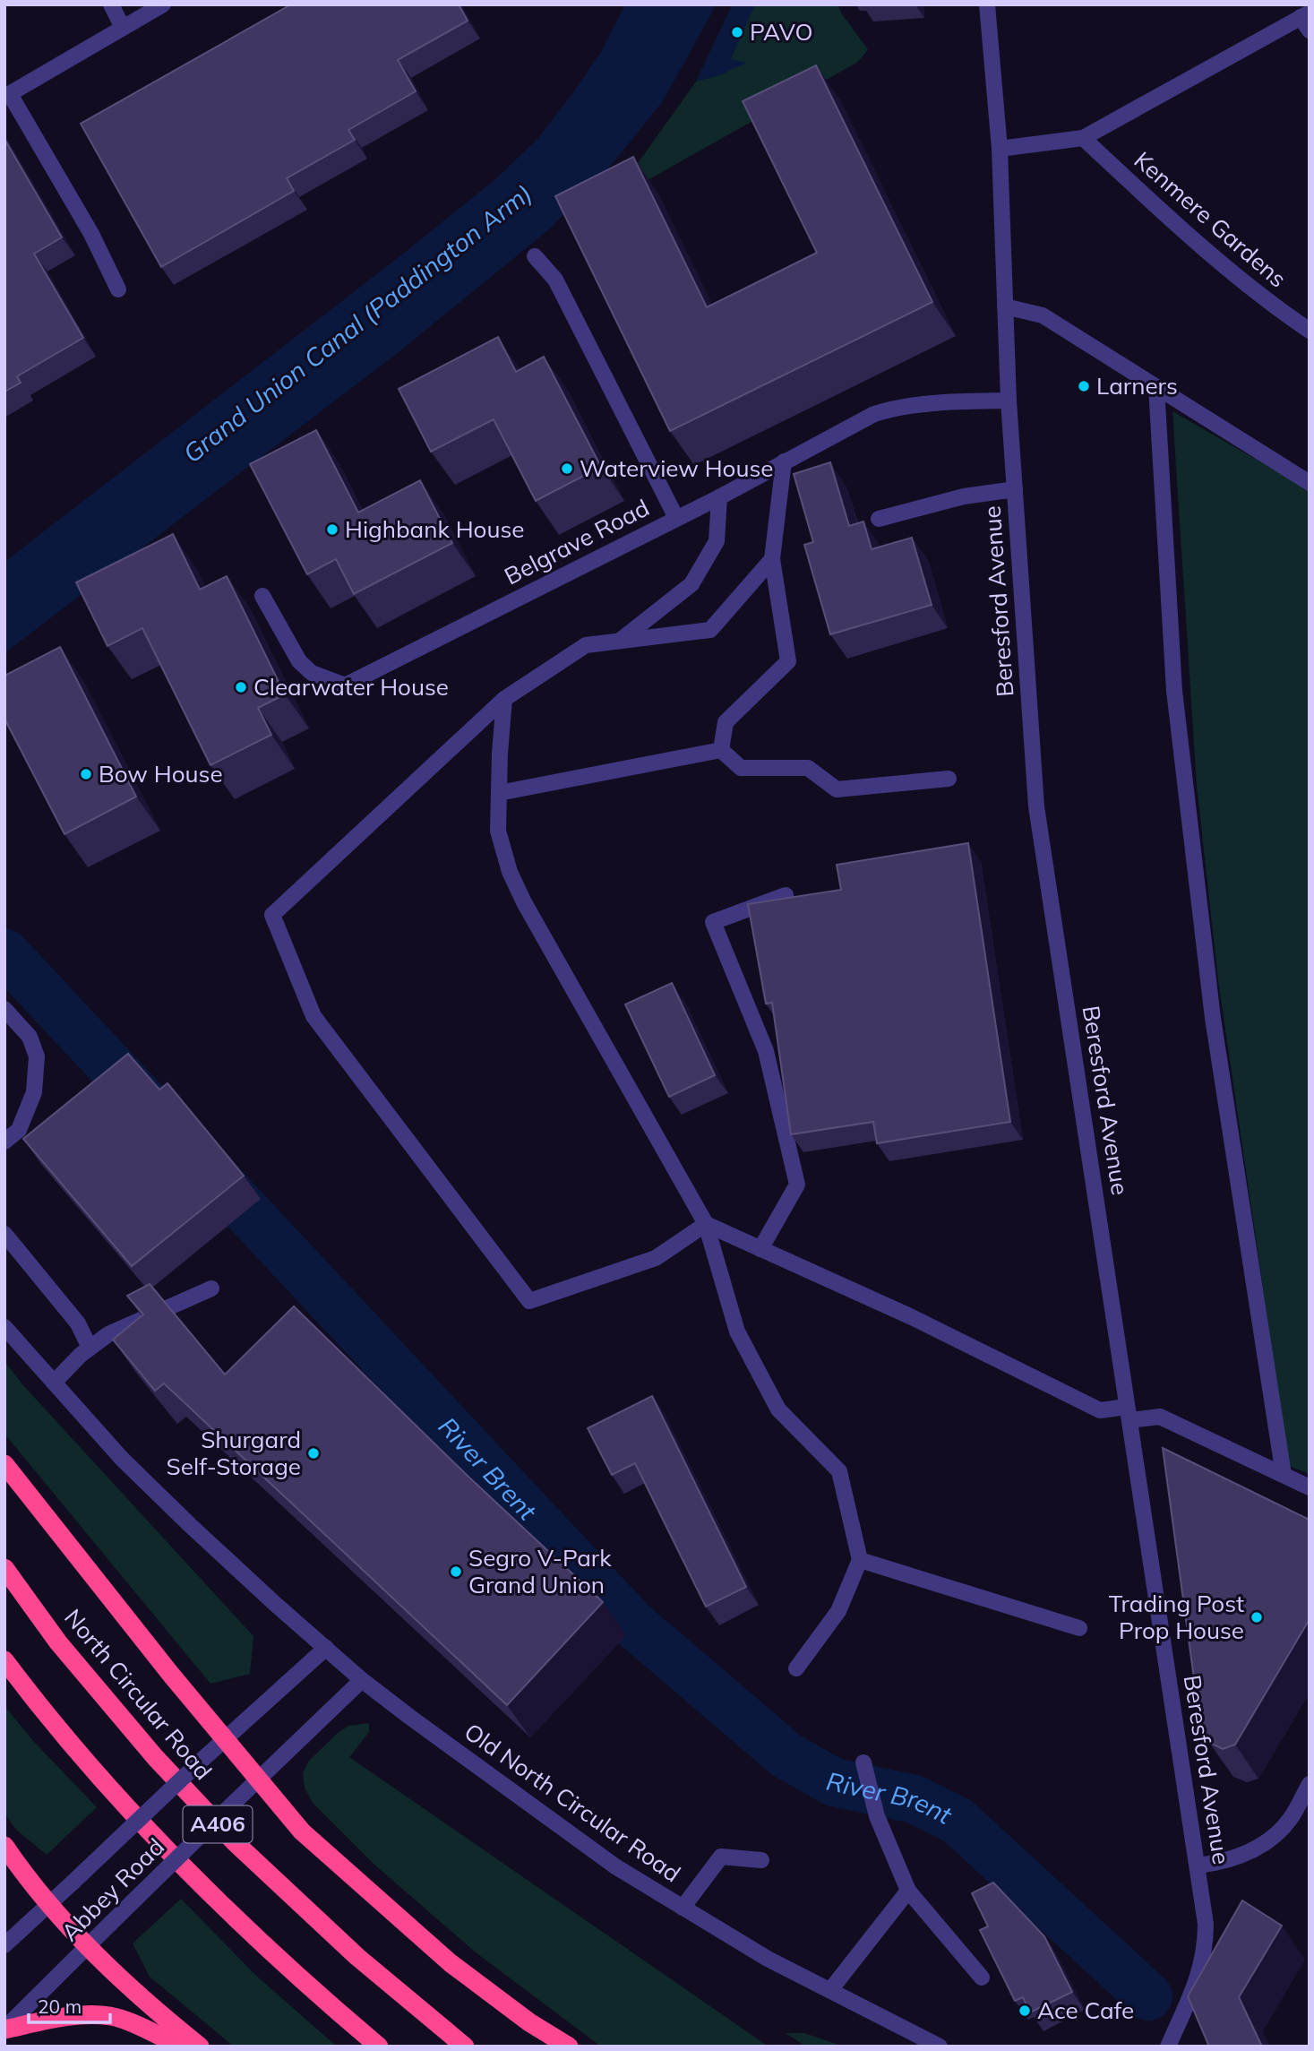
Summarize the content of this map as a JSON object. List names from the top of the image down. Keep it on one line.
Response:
{"streets":{"highway":["North Circular Road","A406"],"street":["Kenmere Gardens","Belgrave Road","Beresford Avenue","Old North Circular Road","Abbey Road"]},"crossings":[["Belgrave Road","Beresford Avenue"],["Old North Circular Road","Abbey Road"]],"water":["Grand Union Canal (Paddington Arm)","River Brent"],"places":["PAVO","Larners","Waterview House","Highbank House","Clearwater House","Bow House","Shurgard Self-Storage","Segro V-Park Grand Union","Trading Post Prop House","Ace Cafe"],"scale_bar":"20 m"}
